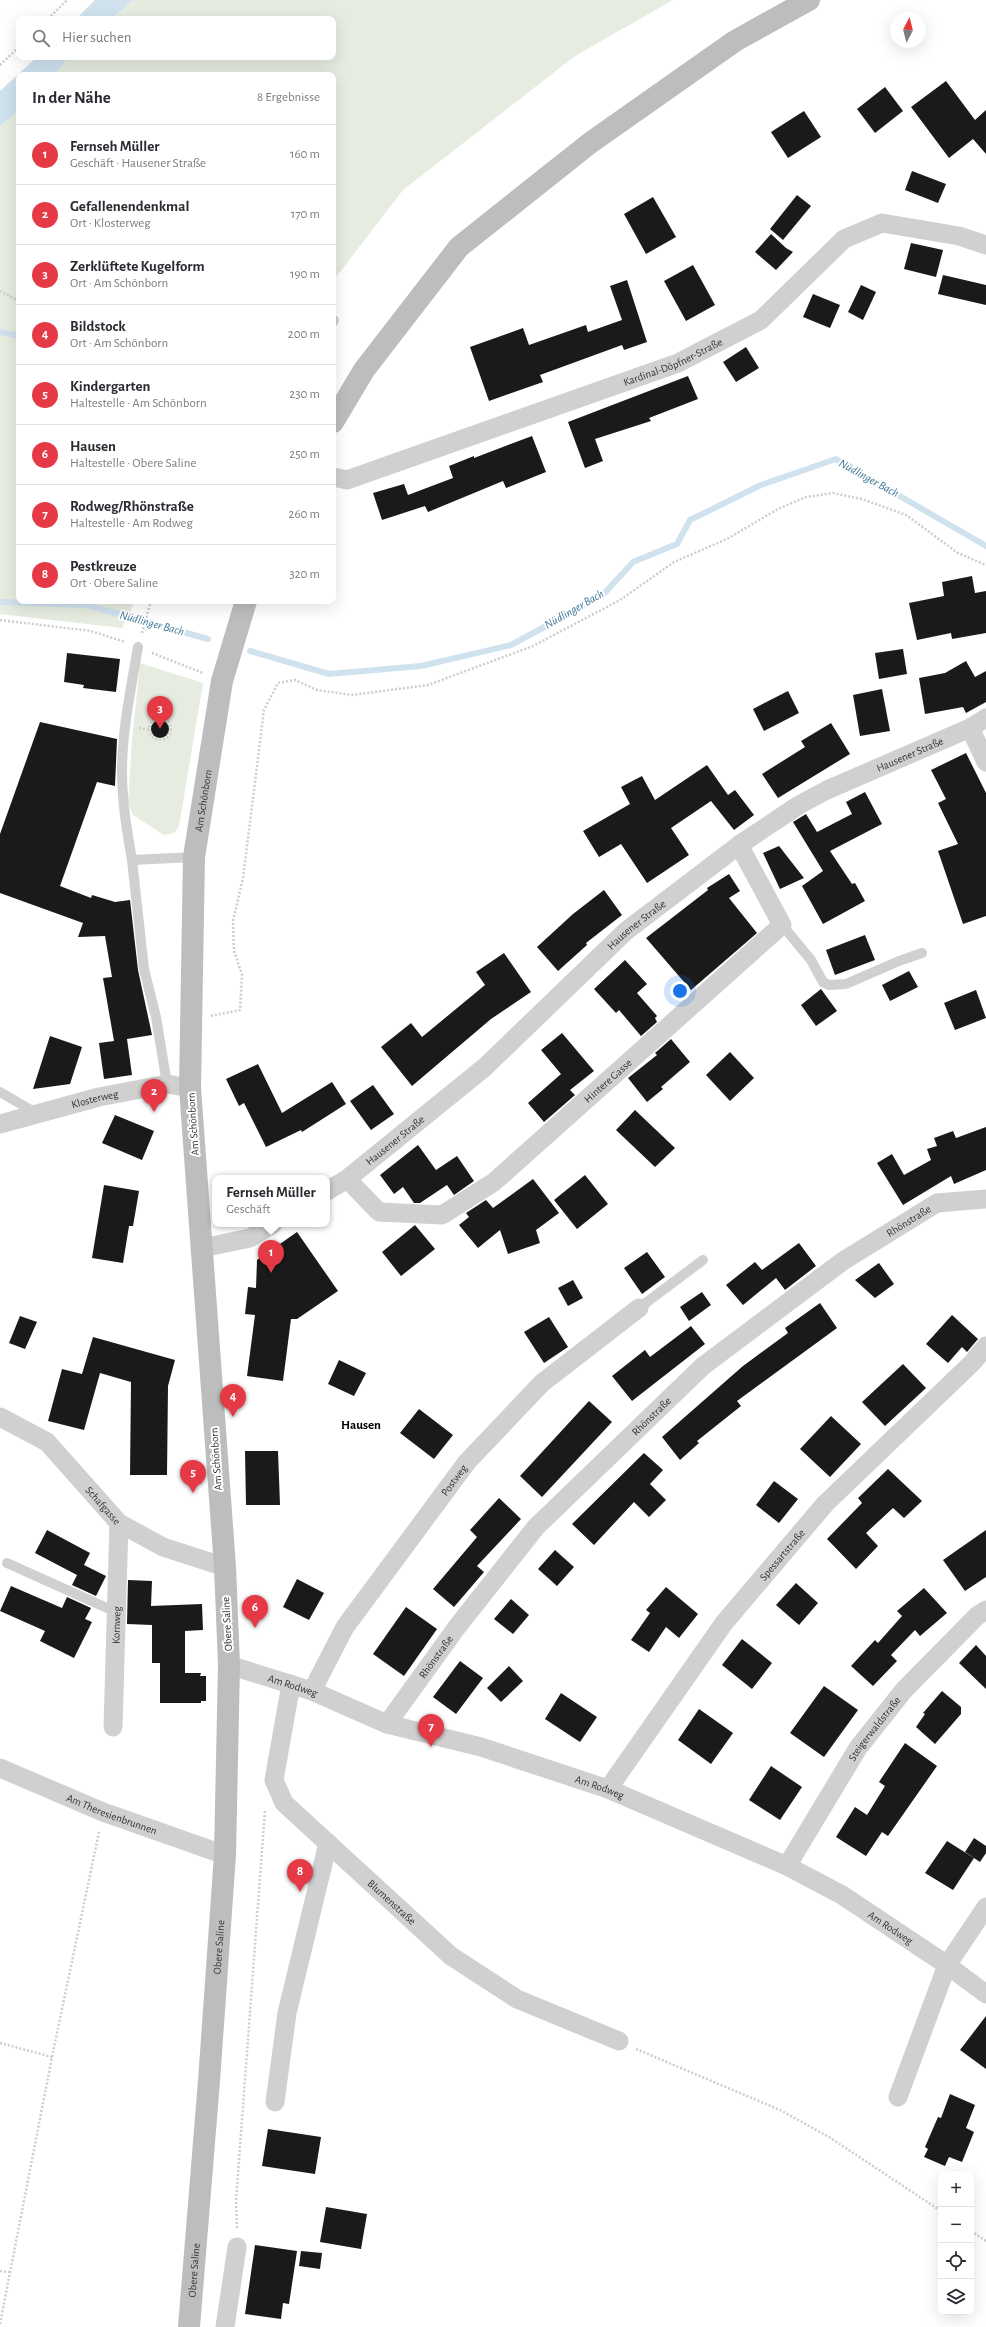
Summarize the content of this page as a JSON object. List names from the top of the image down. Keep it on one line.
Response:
{"streets":{"main road":["Am Schönborn","Obere Saline"],"street":["Kardinal-Döpfner-Straße","Hausener Straße","Hintere Gasse","Klosterweg","Rhönstraße","Postweg","Schafgasse","Spessartstraße","Kornweg","Am Rodweg","Steigerwaldstraße","Am Theresienbrunnen","Blumenstraße"]},"crossings":[["Hausener Straße","Hintere Gasse"],["Am Schönborn","Klosterweg"],["Am Schönborn","Schafgasse"],["Am Schönborn","Obere Saline"],["Rhönstraße","Am Rodweg"],["Postweg","Am Rodweg"],["Schafgasse","Obere Saline"],["Schafgasse","Kornweg"],["Spessartstraße","Am Rodweg"],["Obere Saline","Am Rodweg"],["Obere Saline","Am Theresienbrunnen"],["Am Rodweg","Steigerwaldstraße"]],"districts":["Hausen"],"water":["Nüdlinger Bach"],"north":"top","page":{"search":"Hier suchen","heading":["In der Nähe","8 Ergebnisse"],"list":[{"mark":"1","name":"Fernseh Müller","note":"Geschäft · Hausener Straße","value":"160 m"},{"mark":"2","name":"Gefallenendenkmal","note":"Ort · Klosterweg","value":"170 m"},{"mark":"3","name":"Zerklüftete Kugelform","note":"Ort · Am Schönborn","value":"190 m"},{"mark":"4","name":"Bildstock","note":"Ort · Am Schönborn","value":"200 m"},{"mark":"5","name":"Kindergarten","note":"Haltestelle · Am Schönborn","value":"230 m"},{"mark":"6","name":"Hausen","note":"Haltestelle · Obere Saline","value":"250 m"},{"mark":"7","name":"Rodweg/Rhönstraße","note":"Haltestelle · Am Rodweg","value":"260 m"},{"mark":"8","name":"Pestkreuze","note":"Ort · Obere Saline","value":"320 m"}],"pins":["3","2","1","4","5","6","7","8"],"popup":["Fernseh Müller","Geschäft"],"map_buttons":["+","−"]}}
